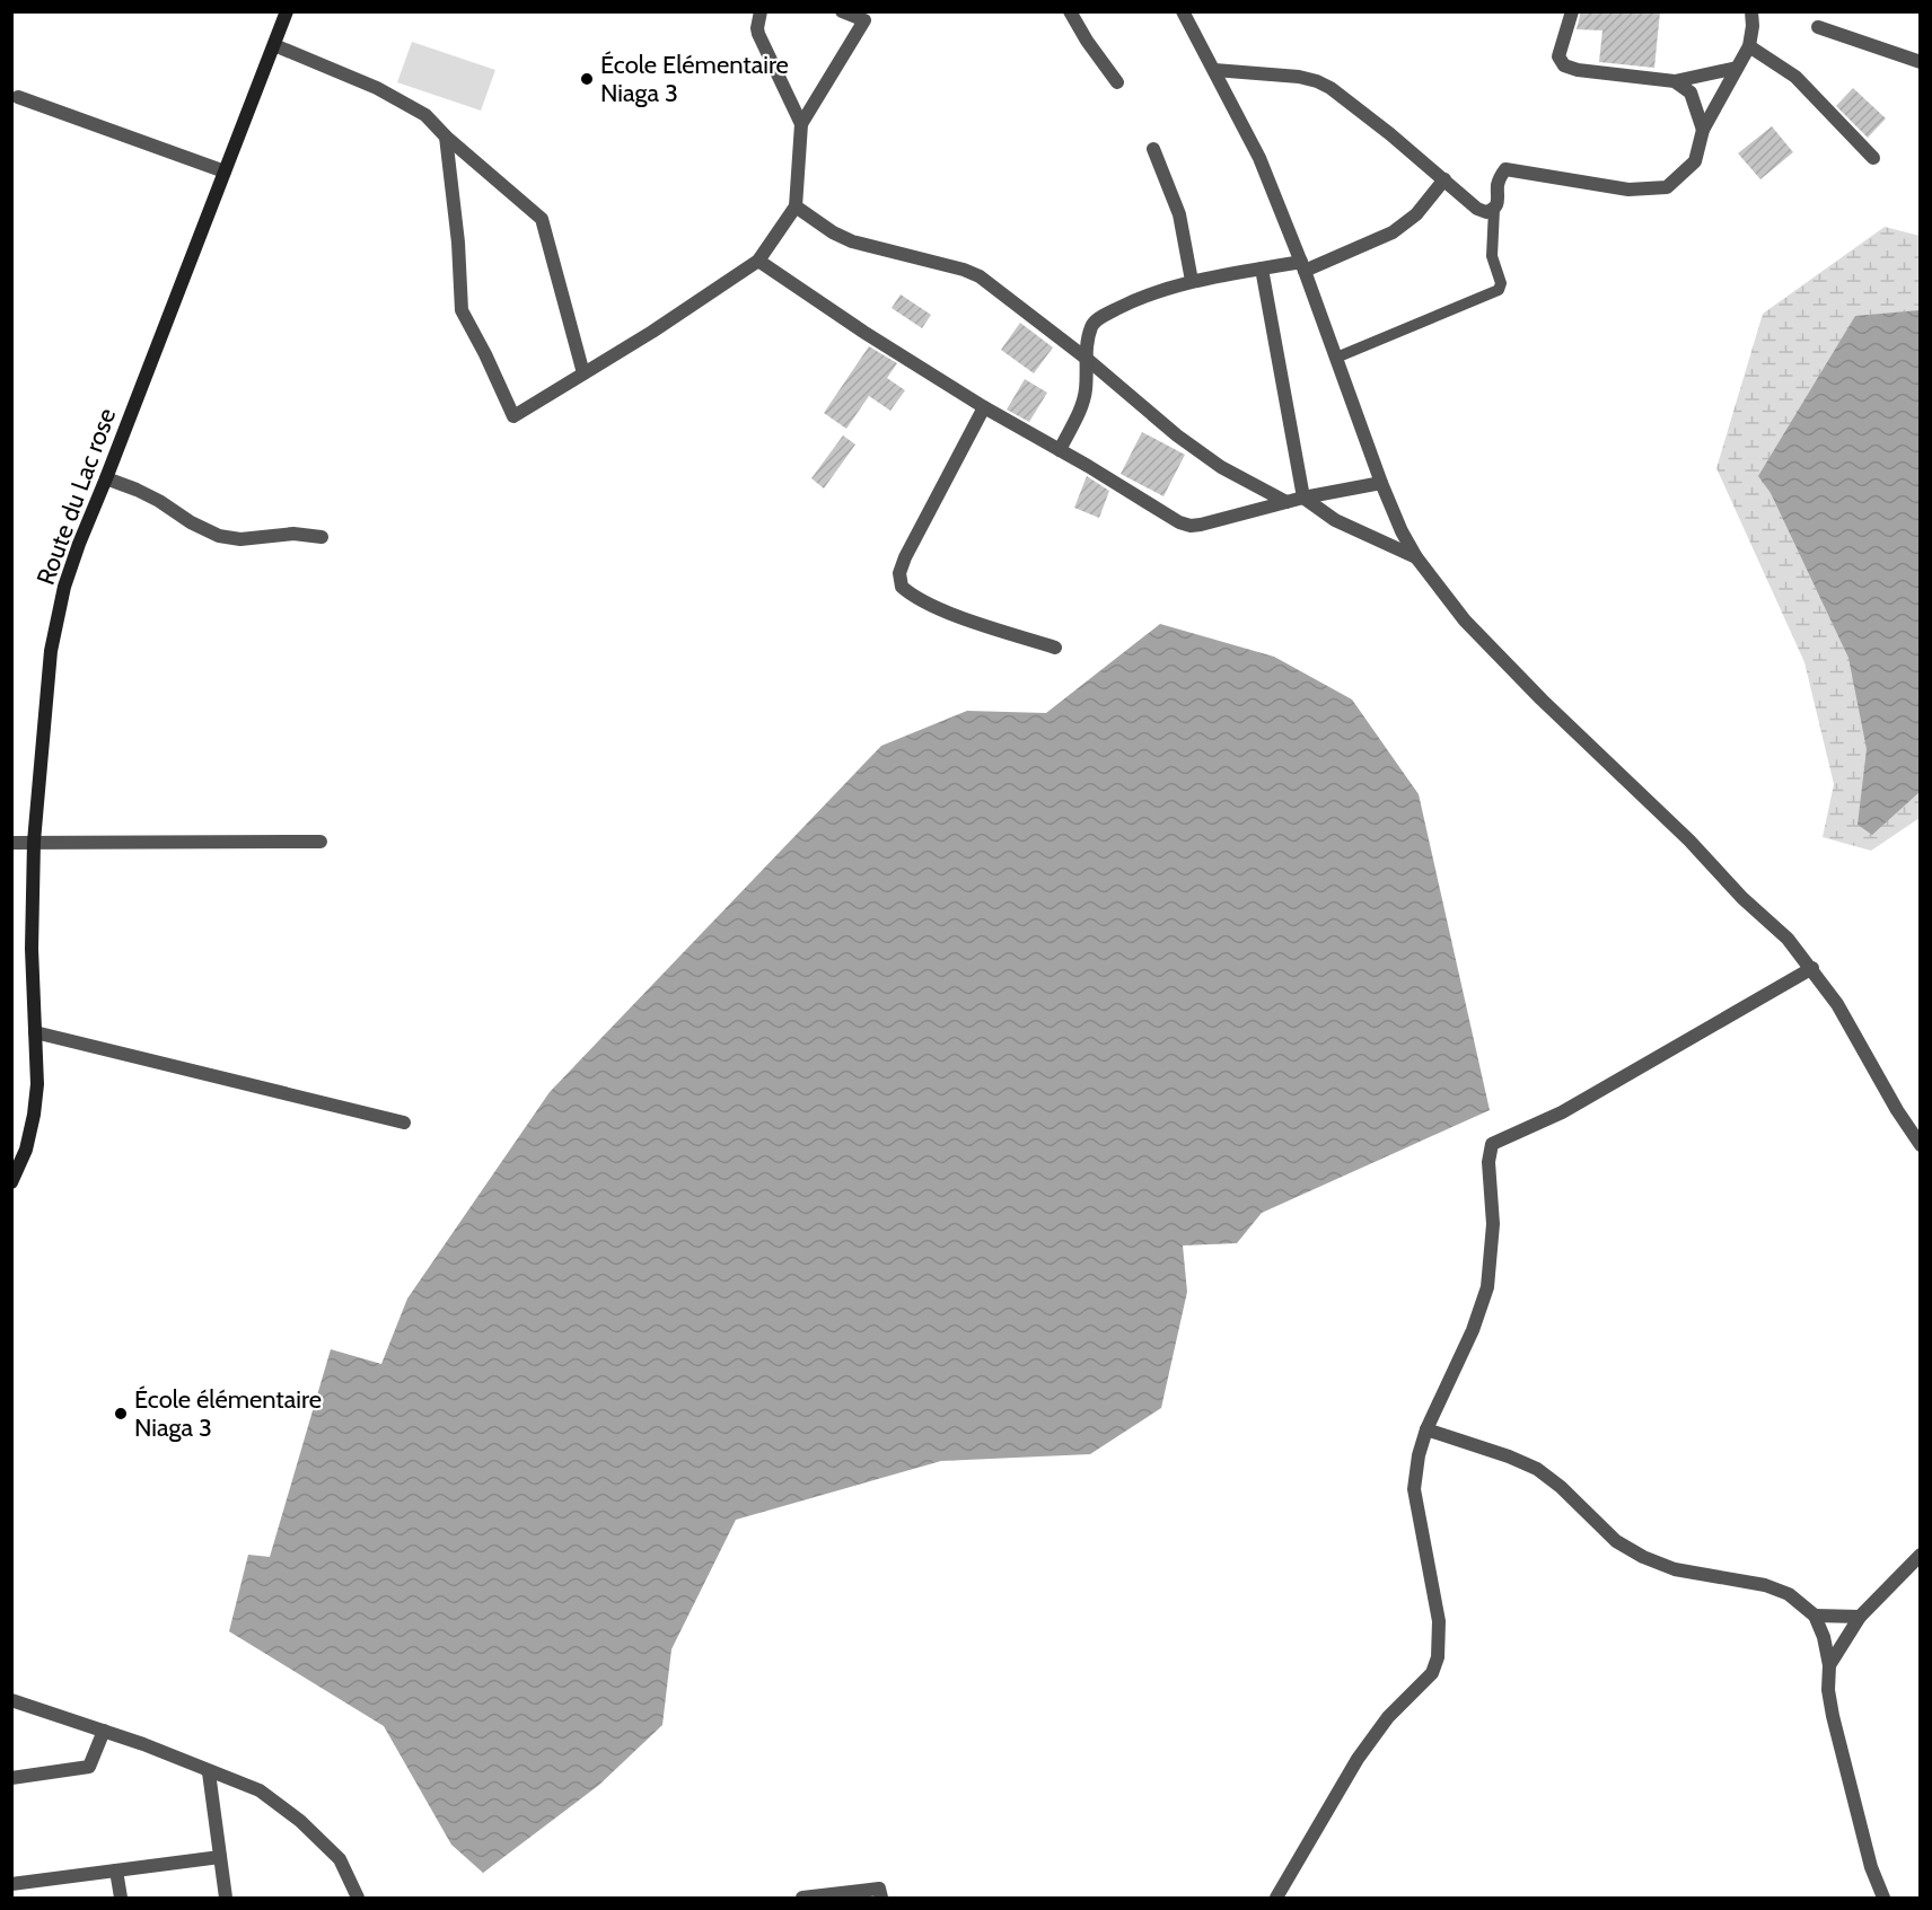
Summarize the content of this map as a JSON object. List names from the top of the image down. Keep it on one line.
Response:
{"streets":{"main road":["Route du Lac rose"]},"places":["École Elémentaire Niaga 3","École élémentaire Niaga 3"]}
